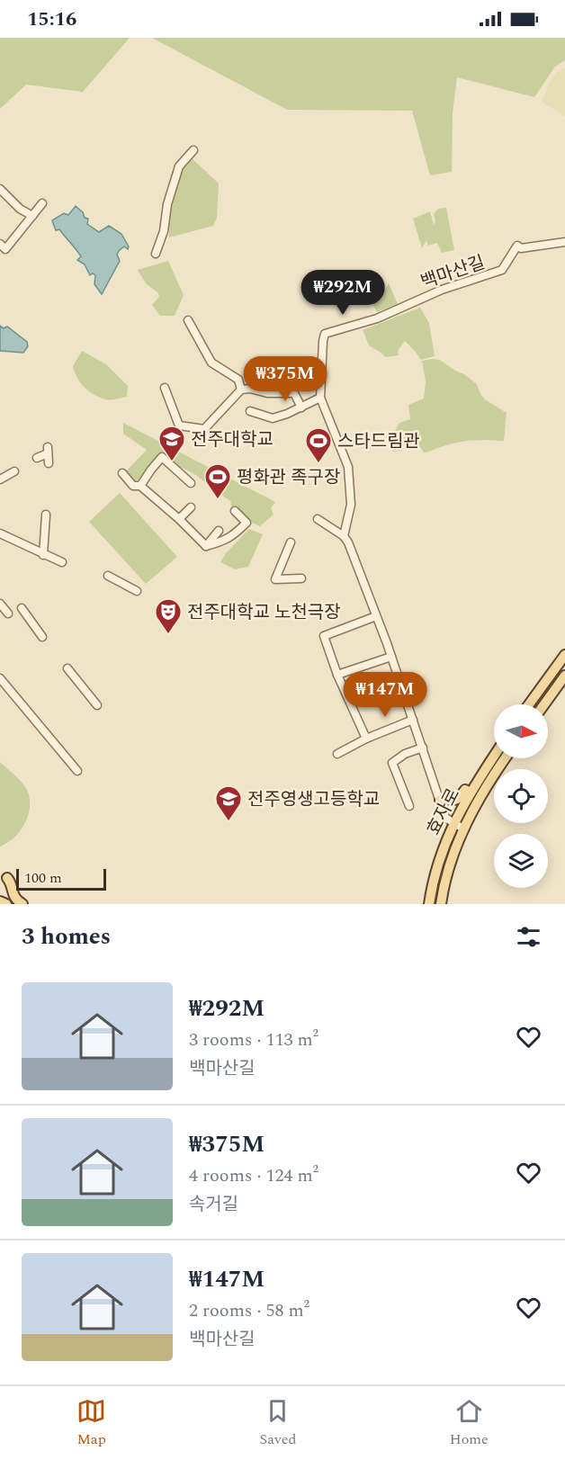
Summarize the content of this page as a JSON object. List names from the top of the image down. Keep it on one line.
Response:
{"streets":{"main road":["효자로"],"street":["백마산길"]},"places":{"school or university":["전주대학교","전주영생고등학교"],"sports":["스타드림관","평화관 족구장"],"theatre":["전주대학교 노천극장"]},"scale_bar":"100 m","north":"right","page":{"status":"15:16","price":["₩292M","₩375M","₩147M"],"scale":"100 m","heading":"3 homes","list":[{"name":"₩292M","note":"3 rooms · 113 m² · 백마산길"},{"name":"₩375M","note":"4 rooms · 124 m² · 속거길"},{"name":"₩147M","note":"2 rooms · 58 m² · 백마산길"}],"tabs":["Map","Saved","Home"]}}
